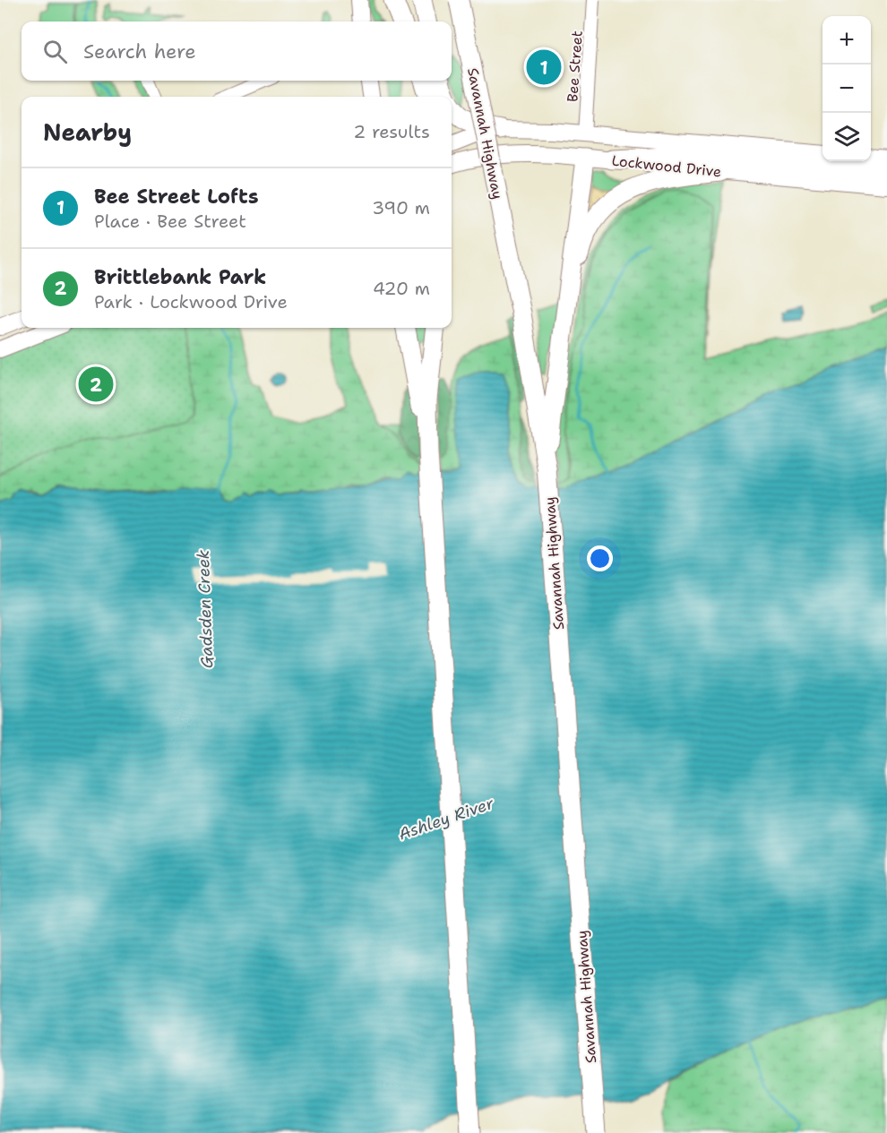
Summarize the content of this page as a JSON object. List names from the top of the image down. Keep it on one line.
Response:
{"streets":{"highway":["Savannah Highway"],"main road":["Lockwood Drive"],"street":["Bee Street"]},"crossings":[["Bee Street","Lockwood Drive"]],"water":["Gadsden Creek","Ashley River"],"page":{"map_buttons":["+","−"],"search":"Search here","pins":["1","2"],"heading":["Nearby","2 results"],"list":[{"mark":"1","name":"Bee Street Lofts","note":"Place · Bee Street","value":"390 m"},{"mark":"2","name":"Brittlebank Park","note":"Park · Lockwood Drive","value":"420 m"}]}}
